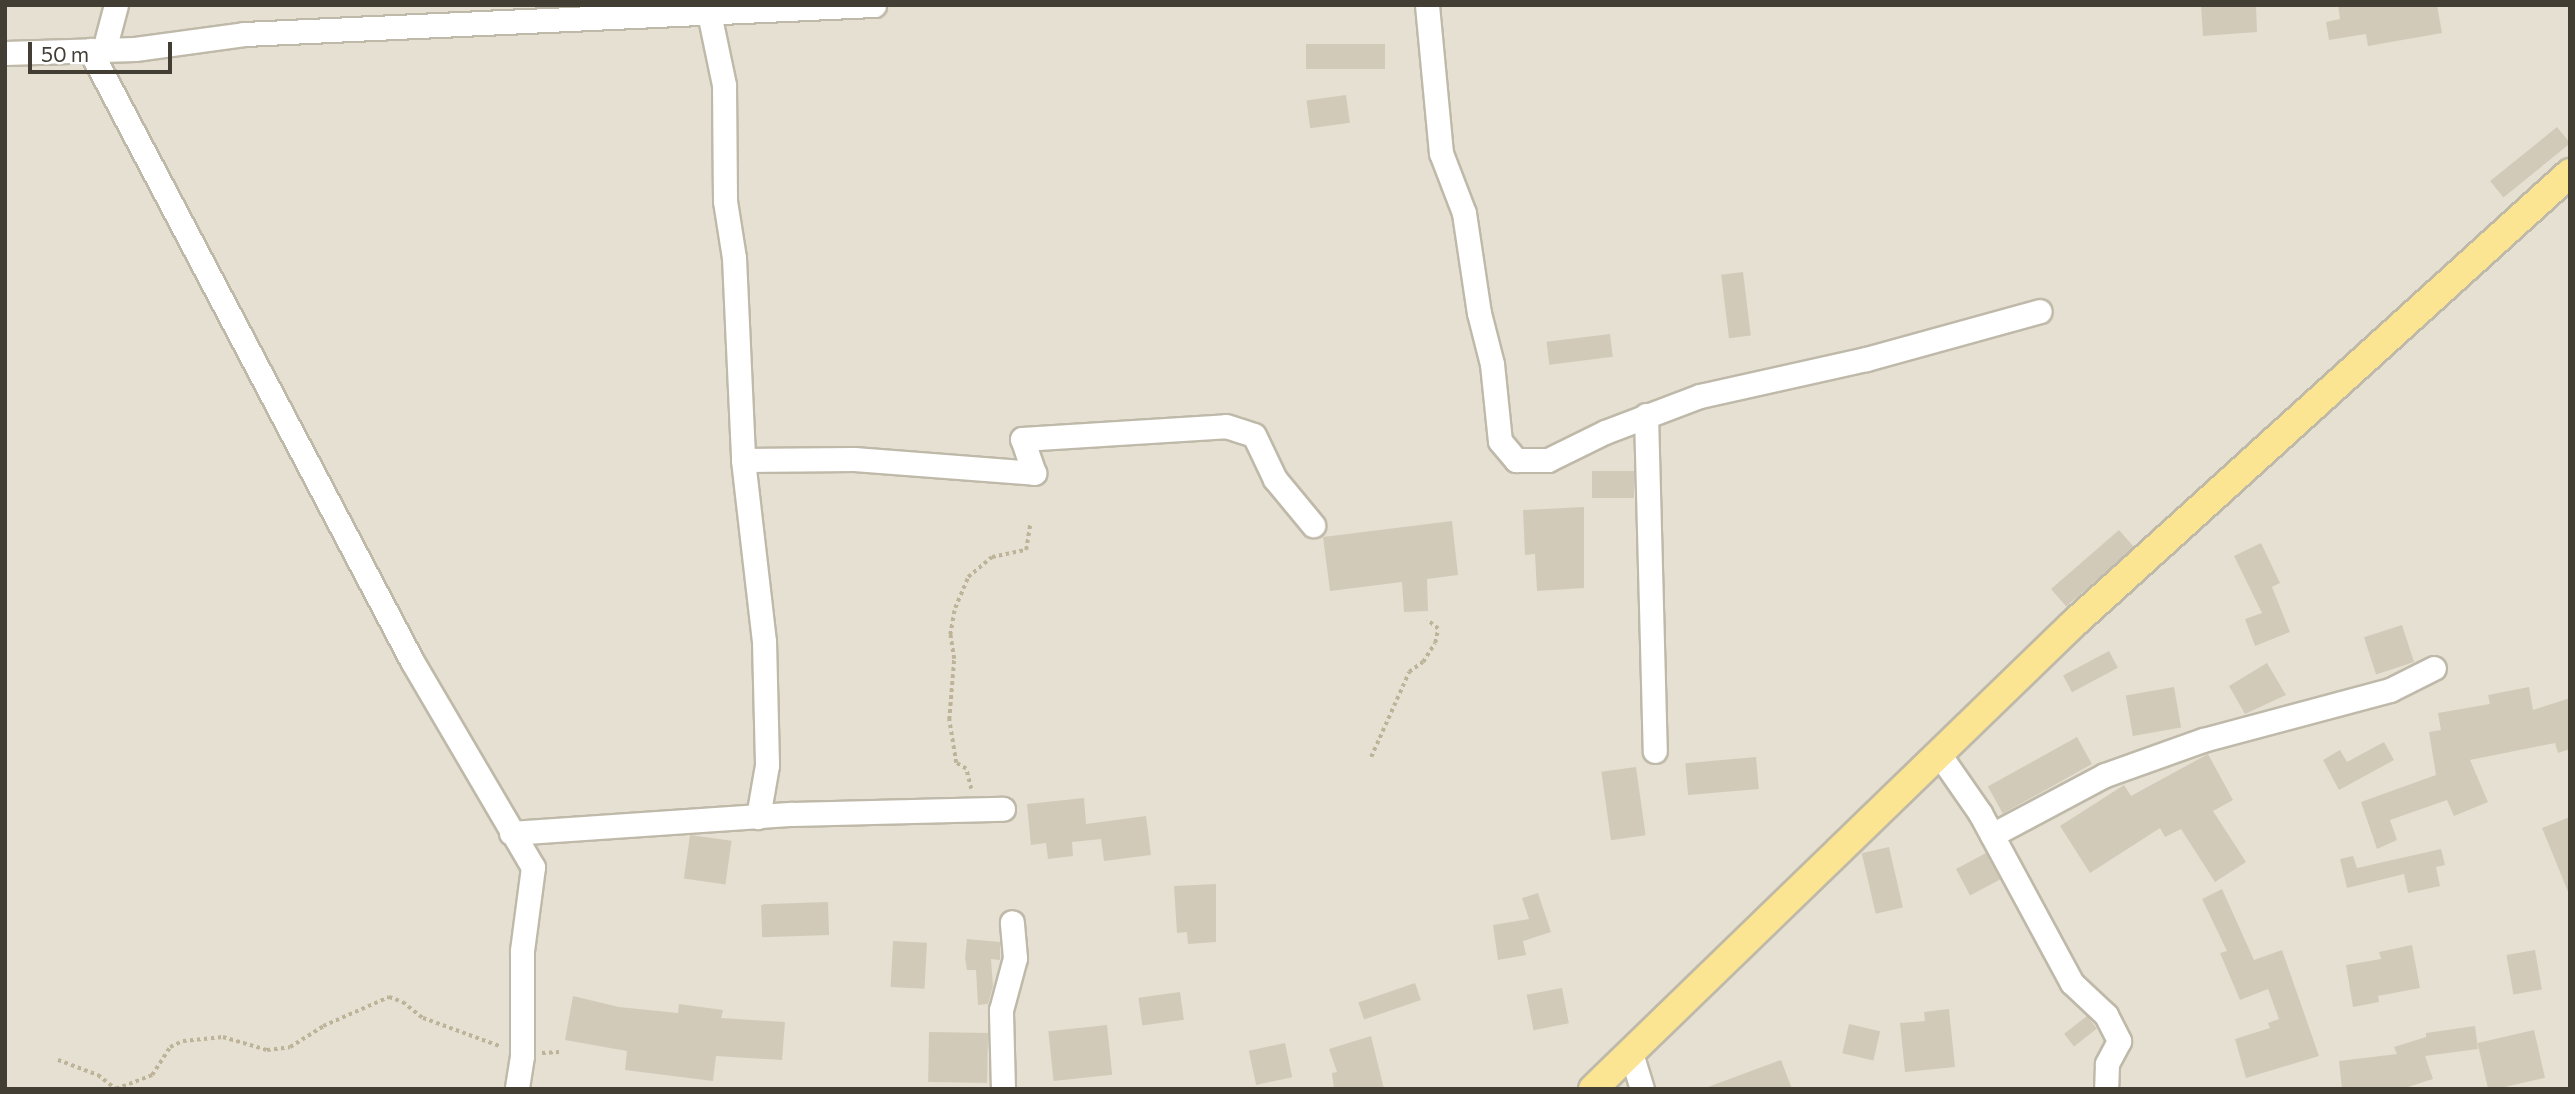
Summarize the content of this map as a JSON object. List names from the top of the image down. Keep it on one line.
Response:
{"scale_bar":"50 m"}
